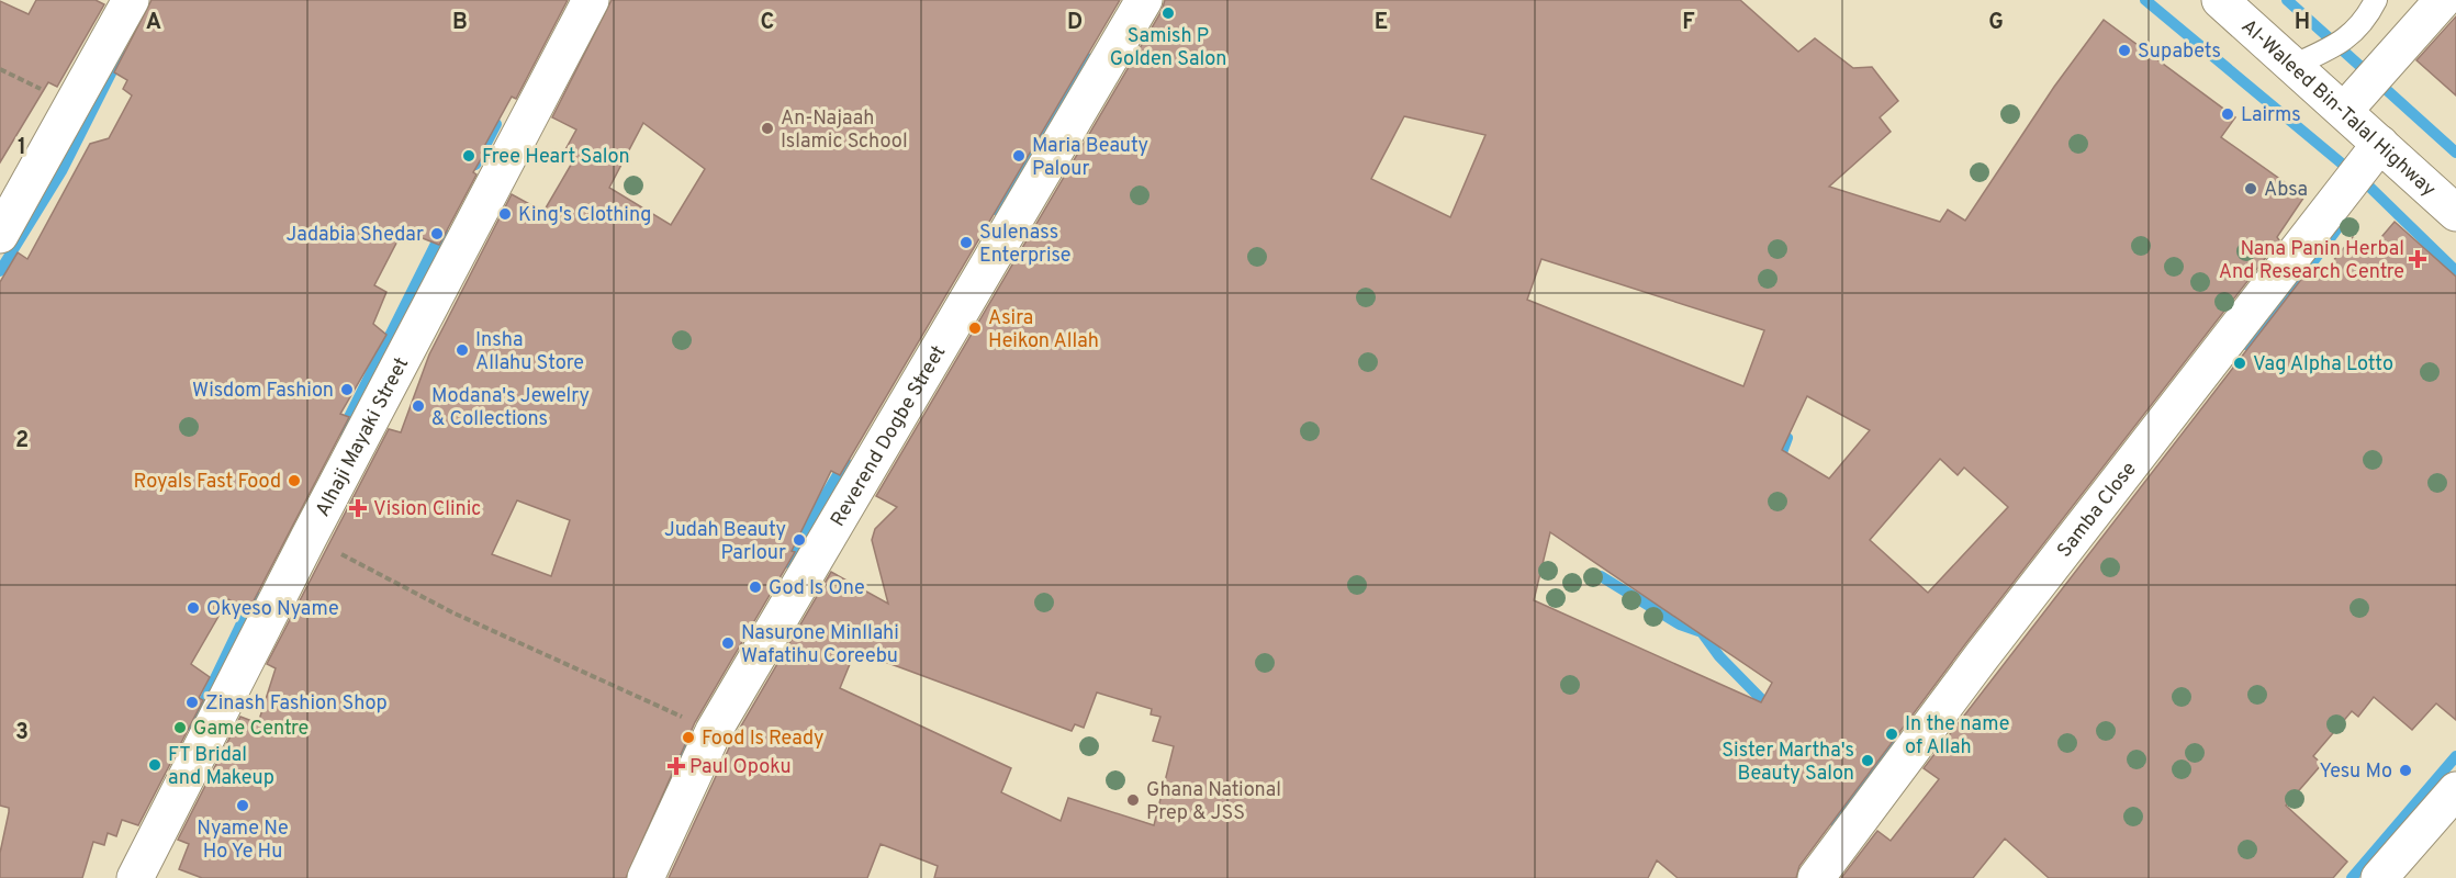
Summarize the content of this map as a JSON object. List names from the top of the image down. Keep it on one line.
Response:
{"streets":{"street":["Al-Waleed Bin-Talal Highway","Reverend Dogbe Street","Alhaji Mayaki Street","Samba Close"]},"crossings":[["Al-Waleed Bin-Talal Highway","Samba Close"]],"places":{"other":["Samish P Golden Salon","Supabets","Lairms","An-Najaah Islamic School","Free Heart Salon","Maria Beauty Palour","Absa","King's Clothing","Jadabia Shedar","Sulenass Enterprise","Asira Heikon Allah","Insha Allahu Store","Vag Alpha Lotto","Wisdom Fashion","Modana's Jewelry & Collections","Royals Fast Food","Judah Beauty Parlour","God Is One","Okyeso Nyame","Nasurone Minllahi Wafatihu Coreebu","Zinash Fashion Shop","Game Centre","In the name of Allah","Food Is Ready","Sister Martha's Beauty Salon","FT Bridal and Makeup","Yesu Mo","Ghana National Prep & JSS","Nyame Ne Ho Ye Hu"],"health":["Nana Panin Herbal And Research Centre","Vision Clinic","Paul Opoku"]},"grid":{"columns":["A","B","C","D","E","F","G","H"],"rows":["1","2","3"]}}
